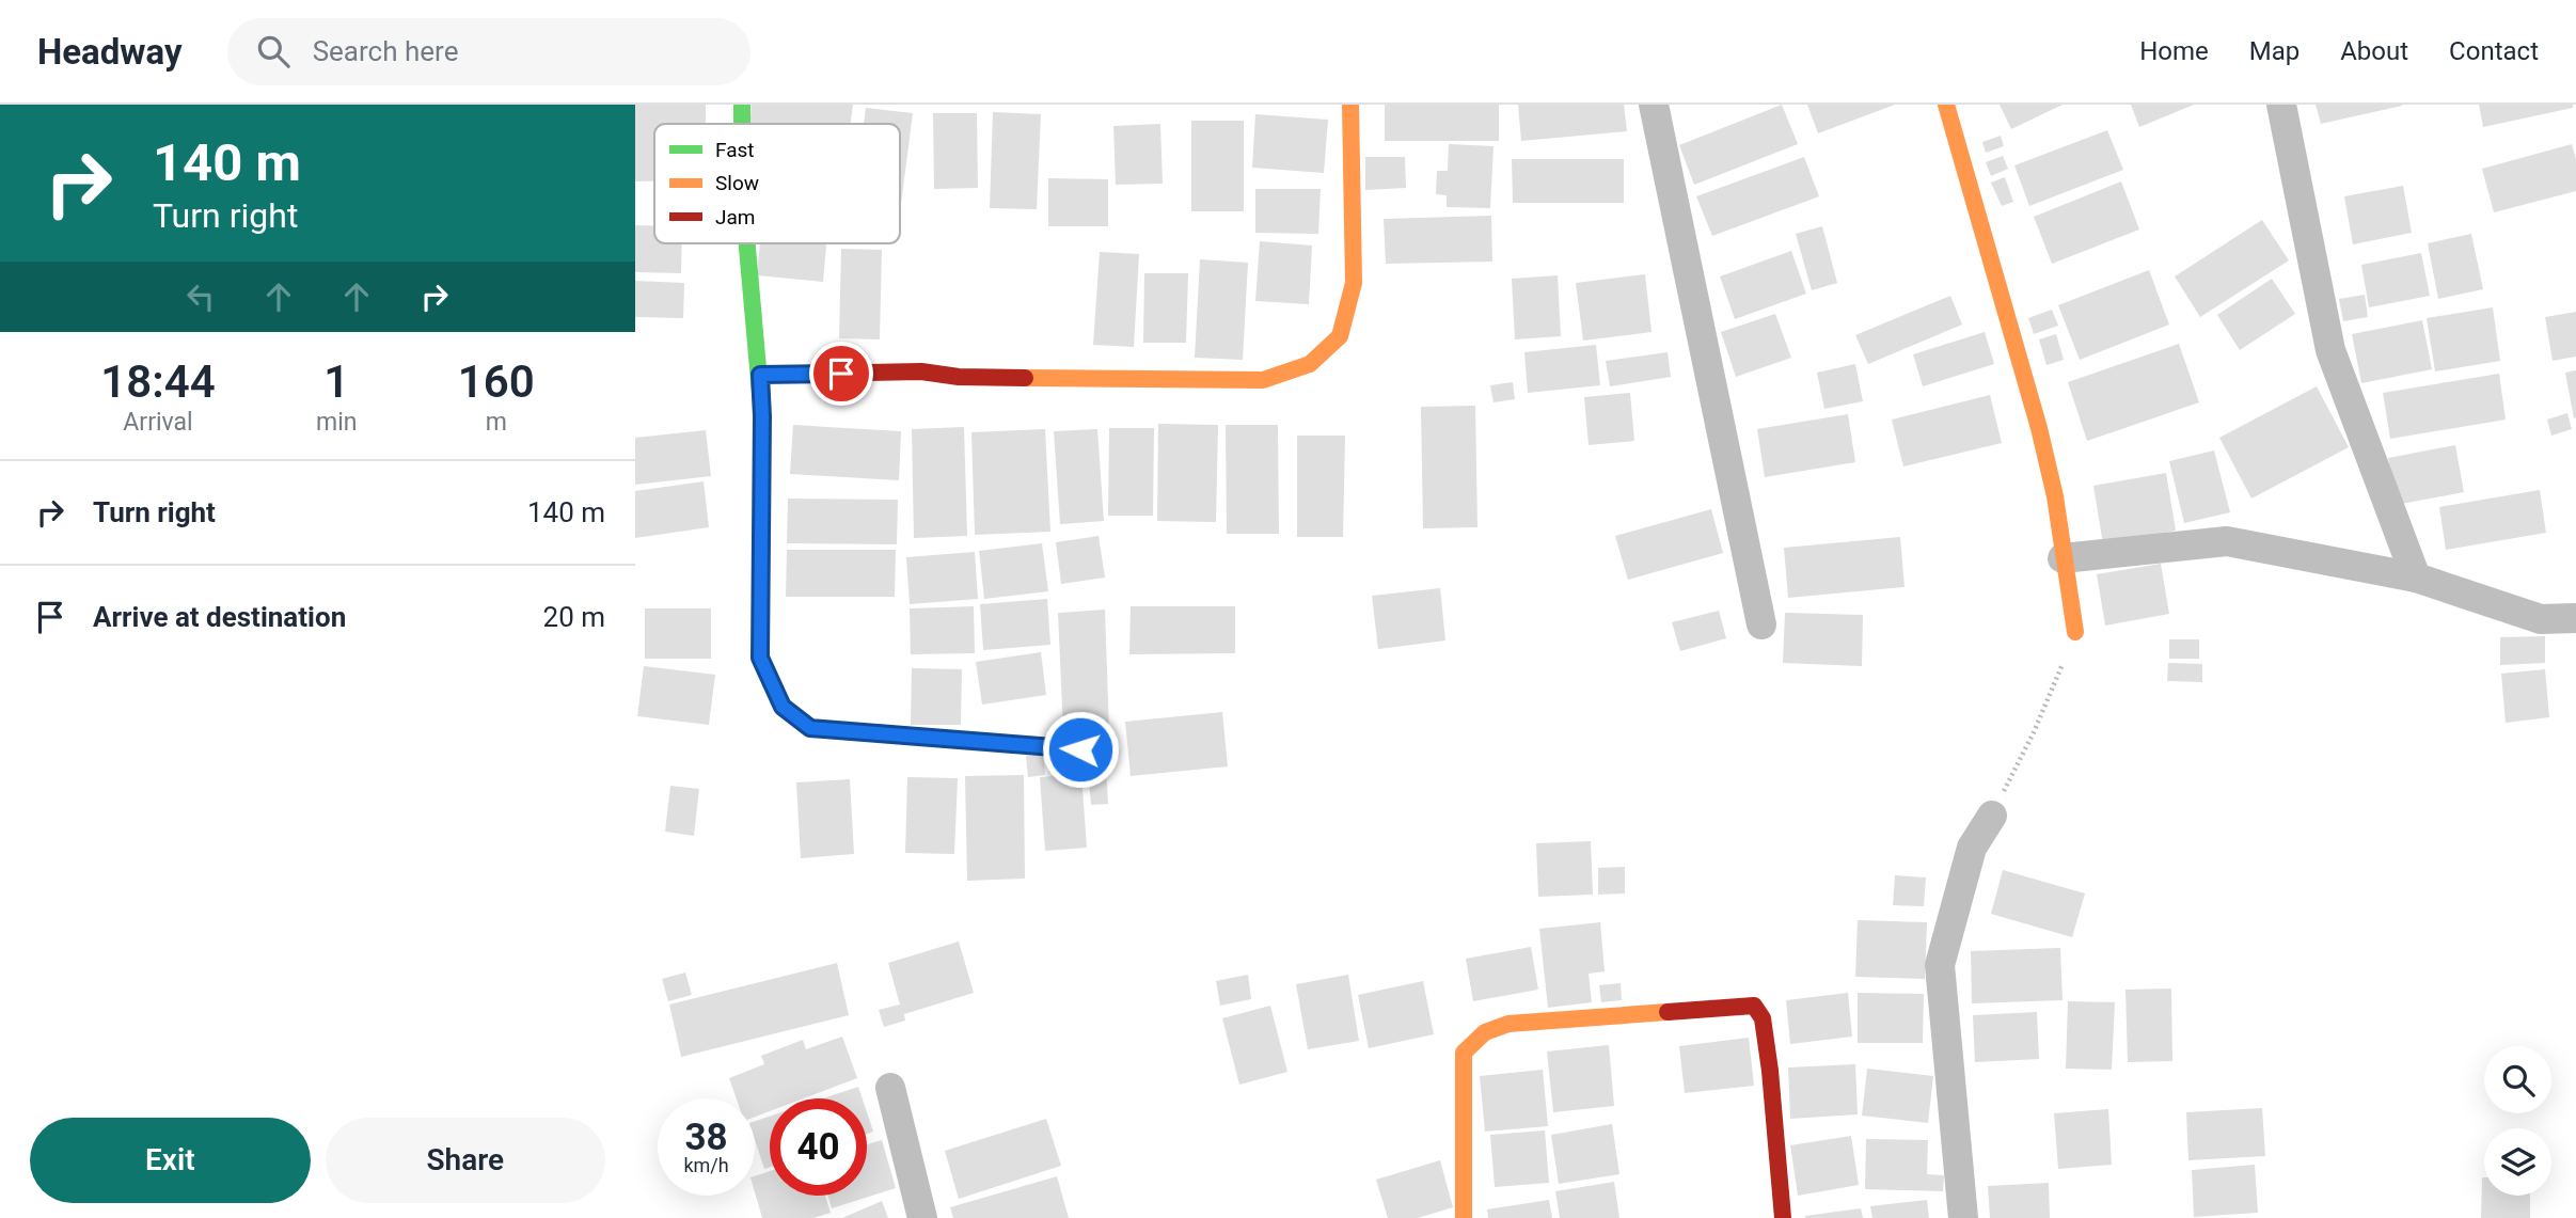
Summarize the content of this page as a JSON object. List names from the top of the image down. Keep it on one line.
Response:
{"legend":["Fast","Slow","Jam"],"page":{"header":"Headway","search":"Search here","nav":["Home","Map","About","Contact"],"turn":["140 m","Turn right"],"eta":["18:44","Arrival","1","min","160","m"],"list":[{"name":"Turn right","value":"140 m"},{"name":"Arrive at destination","value":"20 m"}],"speed":"38 km/h","limit":"40","buttons":["Exit","Share"]}}
